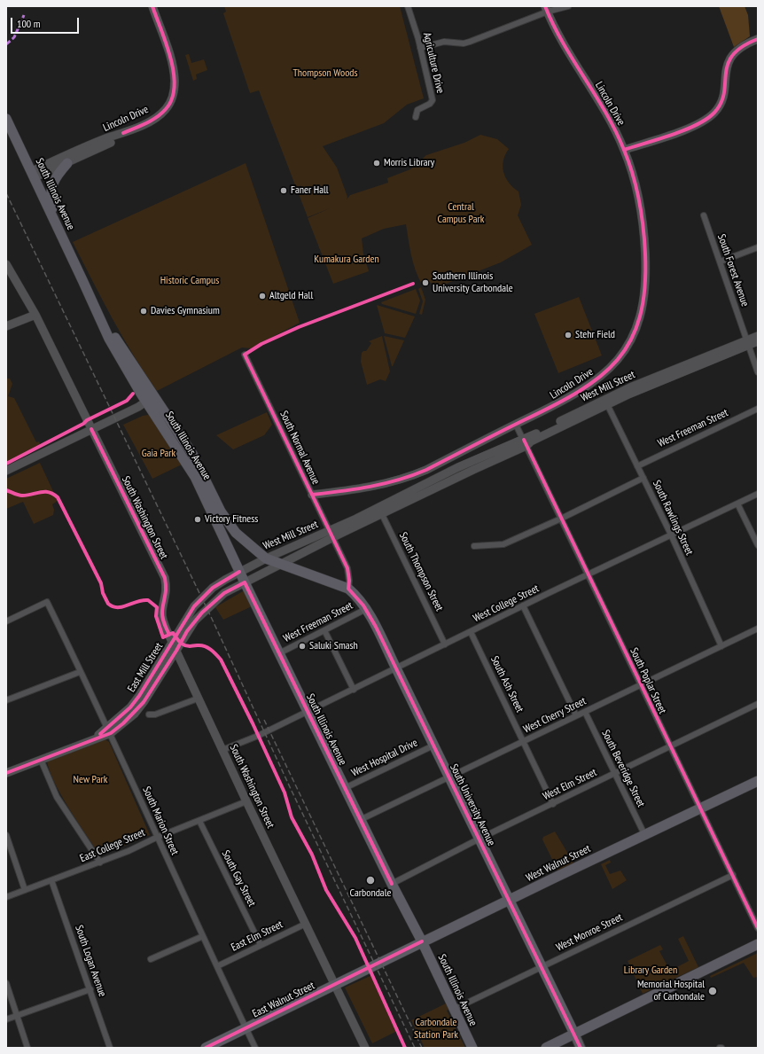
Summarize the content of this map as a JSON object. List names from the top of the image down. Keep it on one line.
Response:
{"streets":{"highway":["South Illinois Avenue","South University Avenue","West Walnut Street","East Walnut Street"],"street":["Agriculture Drive","Lincoln Drive","South Forest Avenue","West Mill Street","West Freeman Street","South Normal Avenue","South Washington Street","South Rawlings Street","South Thompson Street","West College Street","East Mill Street","South Poplar Street","South Ash Street","West Cherry Street","West Hospital Drive","South Beveridge Street","West Elm Street","South Marion Street","East College Street","South Gay Street","West Monroe Street","East Elm Street","South Logan Avenue"]},"crossings":[["Lincoln Drive","South Illinois Avenue"],["Lincoln Drive","South Normal Avenue"],["Lincoln Drive","South Poplar Street"],["South Illinois Avenue","West Mill Street"],["South Illinois Avenue","West Freeman Street"],["South Illinois Avenue","South Normal Avenue"],["South Illinois Avenue","West College Street"],["South Illinois Avenue","East Mill Street"],["South Illinois Avenue","West Cherry Street"],["South Illinois Avenue","West Hospital Drive"],["South Illinois Avenue","West Elm Street"],["South Illinois Avenue","South University Avenue"],["South Illinois Avenue","West Walnut Street"],["South Illinois Avenue","West Monroe Street"],["South Forest Avenue","West Mill Street"],["West Mill Street","South Normal Avenue"],["West Mill Street","South Rawlings Street"],["West Mill Street","South Thompson Street"],["West Mill Street","East Mill Street"],["West Mill Street","South Poplar Street"],["West Freeman Street","South Rawlings Street"],["West Freeman Street","South University Avenue"],["South Normal Avenue","South University Avenue"],["South Washington Street","West College Street"],["South Washington Street","East Mill Street"],["South Washington Street","East College Street"],["South Washington Street","East Elm Street"],["South Washington Street","East Walnut Street"],["South Rawlings Street","West College Street"],["South Rawlings Street","West Cherry Street"],["South Thompson Street","West College Street"],["West College Street","South Poplar Street"],["West College Street","South Ash Street"],["West College Street","South University Avenue"],["East Mill Street","South Marion Street"],["South Poplar Street","West Cherry Street"],["South Poplar Street","West Elm Street"],["South Poplar Street","West Walnut Street"],["South Poplar Street","West Monroe Street"],["South Ash Street","West Cherry Street"],["South Ash Street","West Elm Street"],["West Cherry Street","South Beveridge Street"],["West Cherry Street","South University Avenue"],["West Hospital Drive","South University Avenue"],["South Beveridge Street","West Elm Street"],["South Beveridge Street","West Walnut Street"],["West Elm Street","South University Avenue"],["South University Avenue","West Walnut Street"],["South University Avenue","West Monroe Street"],["South Marion Street","East College Street"],["South Marion Street","East Elm Street"],["South Marion Street","East Walnut Street"],["East College Street","South Gay Street"],["East College Street","South Logan Avenue"],["West Walnut Street","East Walnut Street"],["South Gay Street","East Elm Street"]],"parks":["Thompson Woods","Central Campus Park","Kumakura Garden","Historic Campus","Gaia Park","New Park","Library Garden","Carbondale Station Park"],"places":["Morris Library","Faner Hall","Southern Illinois University Carbondale","Altgeld Hall","Davies Gymnasium","Stehr Field","Victory Fitness","Saluki Smash","Carbondale","Memorial Hospital of Carbondale"],"scale_bar":"100 m"}
